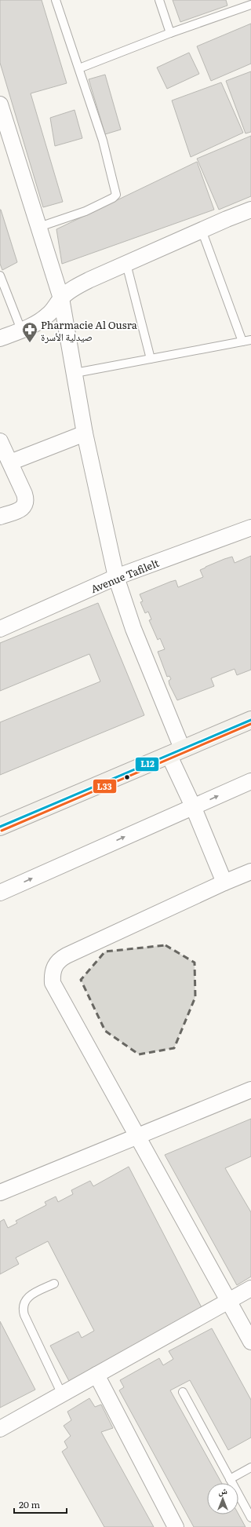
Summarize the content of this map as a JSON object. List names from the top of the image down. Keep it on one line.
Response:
{"streets":{"street":["Avenue Tafilelt"]},"places":{"pharmacy":["Pharmacie Al Ousra صيدلية الأسرة"]},"lines":["transit line L12","transit line L33"],"scale_bar":"20 m","north":"top"}
